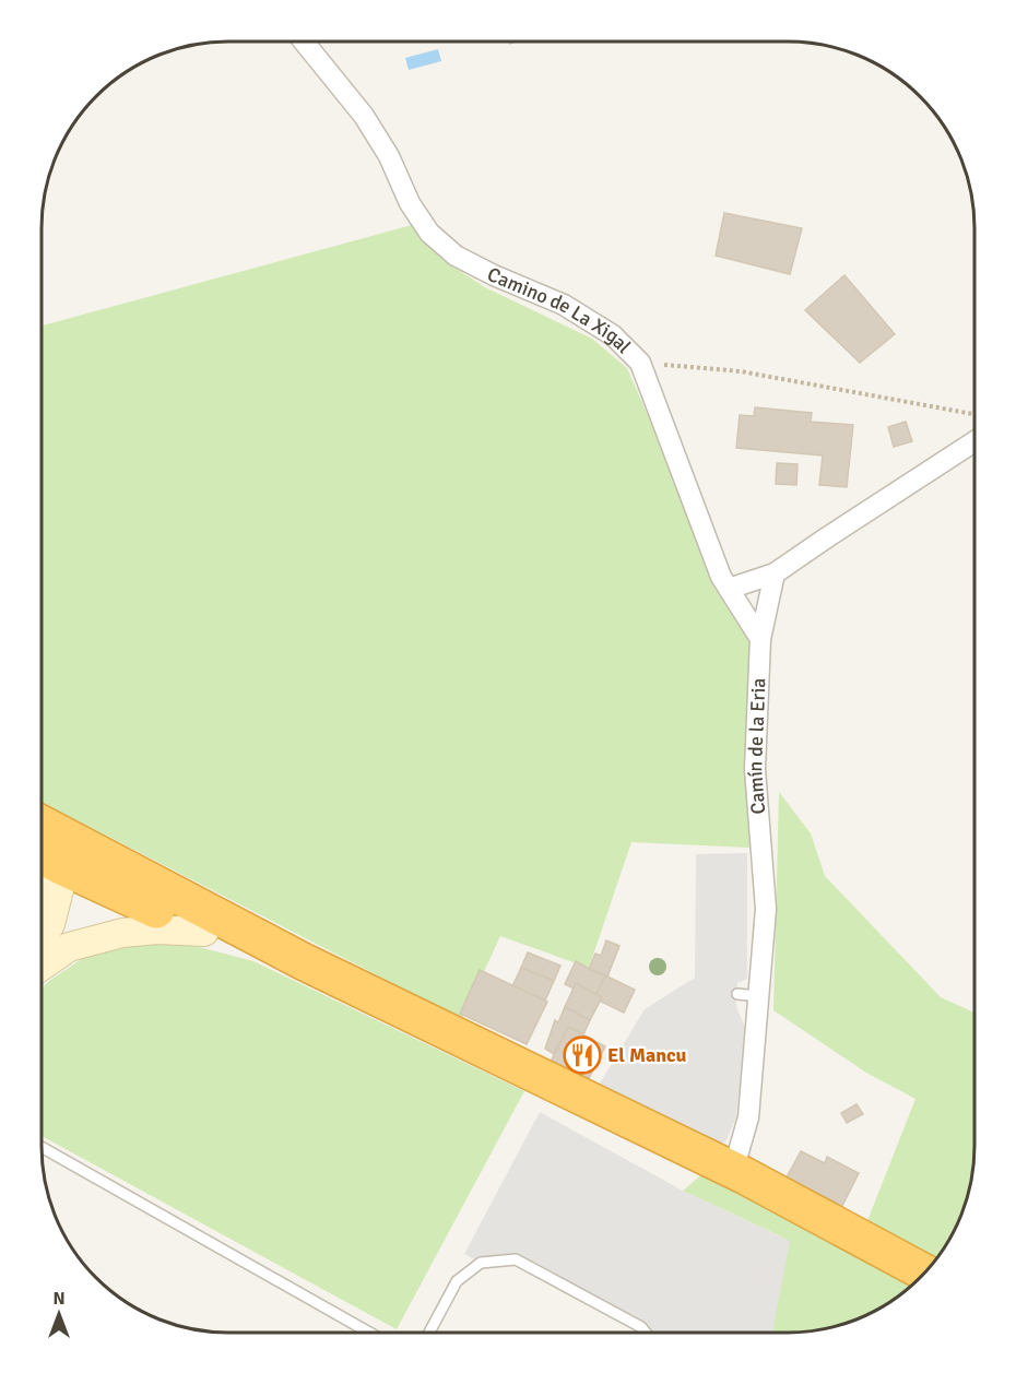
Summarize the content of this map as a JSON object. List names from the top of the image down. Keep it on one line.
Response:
{"streets":{"street":["Camino de La Xigal","Camín de la Eria"]},"crossings":[["Camino de La Xigal","Camín de la Eria"]],"places":{"restaurant":["El Mancu"]},"north":"top"}
